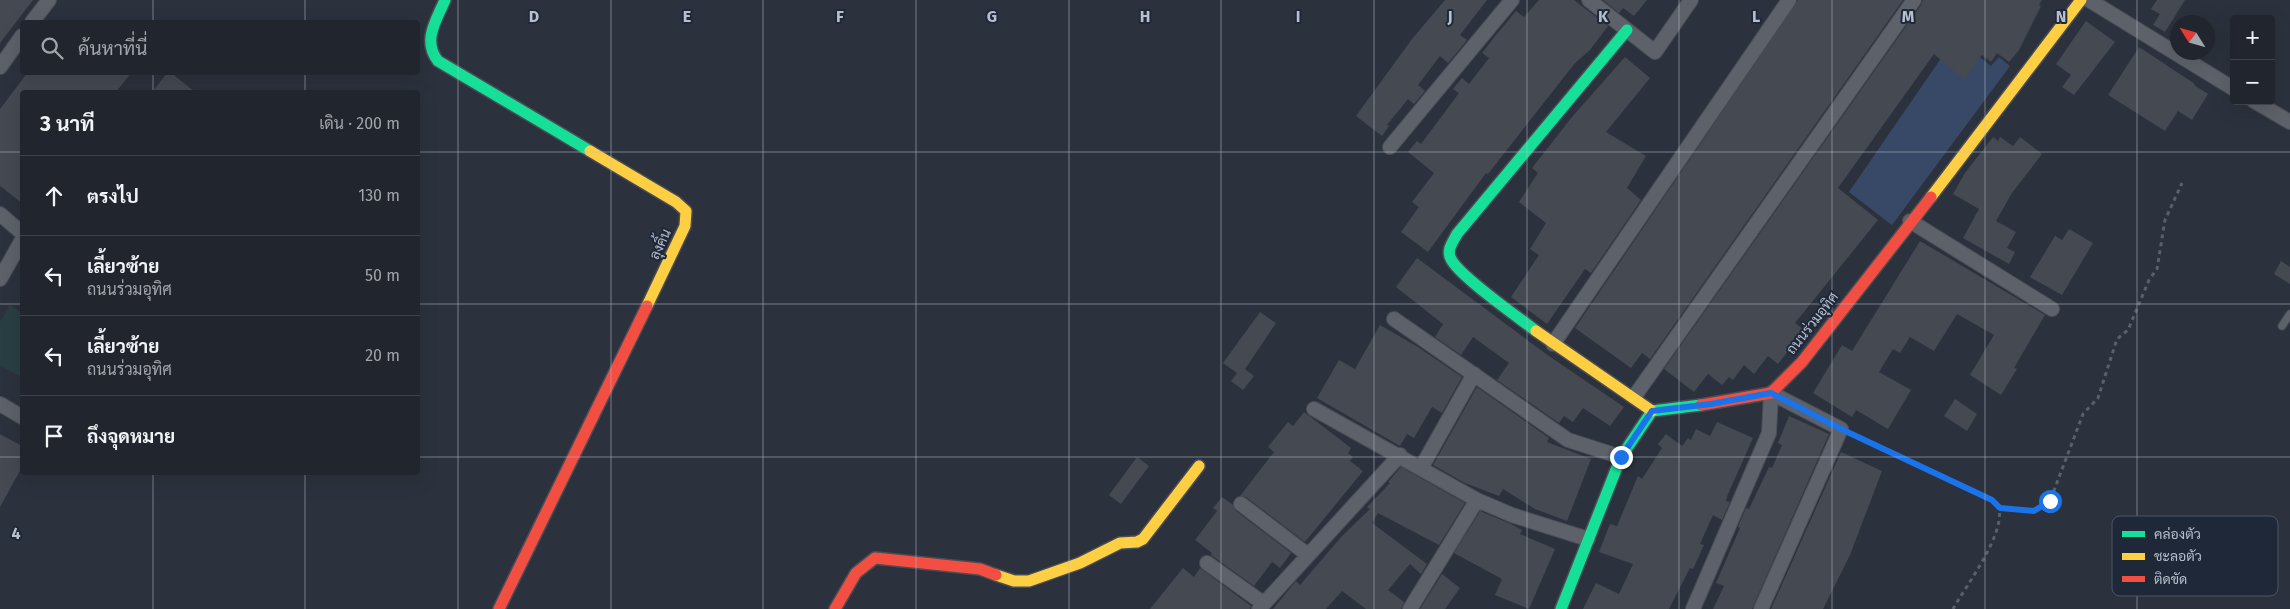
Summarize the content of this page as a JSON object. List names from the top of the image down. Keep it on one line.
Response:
{"streets":{"street":["ลุงคิ้น","ถนนร่วมอุทิศ"]},"legend":["คล่องตัว","ชะลอตัว","ติดขัด"],"north":"top left","page":{"map_buttons":["+","−"],"search":"ค้นหาที่นี่","heading":["3 นาที","เดิน · 200 m"],"list":[["ตรงไป","130 m"],["เลี้ยวซ้าย","ถนนร่วมอุทิศ","50 m"],["เลี้ยวซ้าย","ถนนร่วมอุทิศ","20 m"],"ถึงจุดหมาย"]},"grid":{"columns":["D","E","F","G","H","I","J","K","L","M","N"],"rows":["4"]}}
